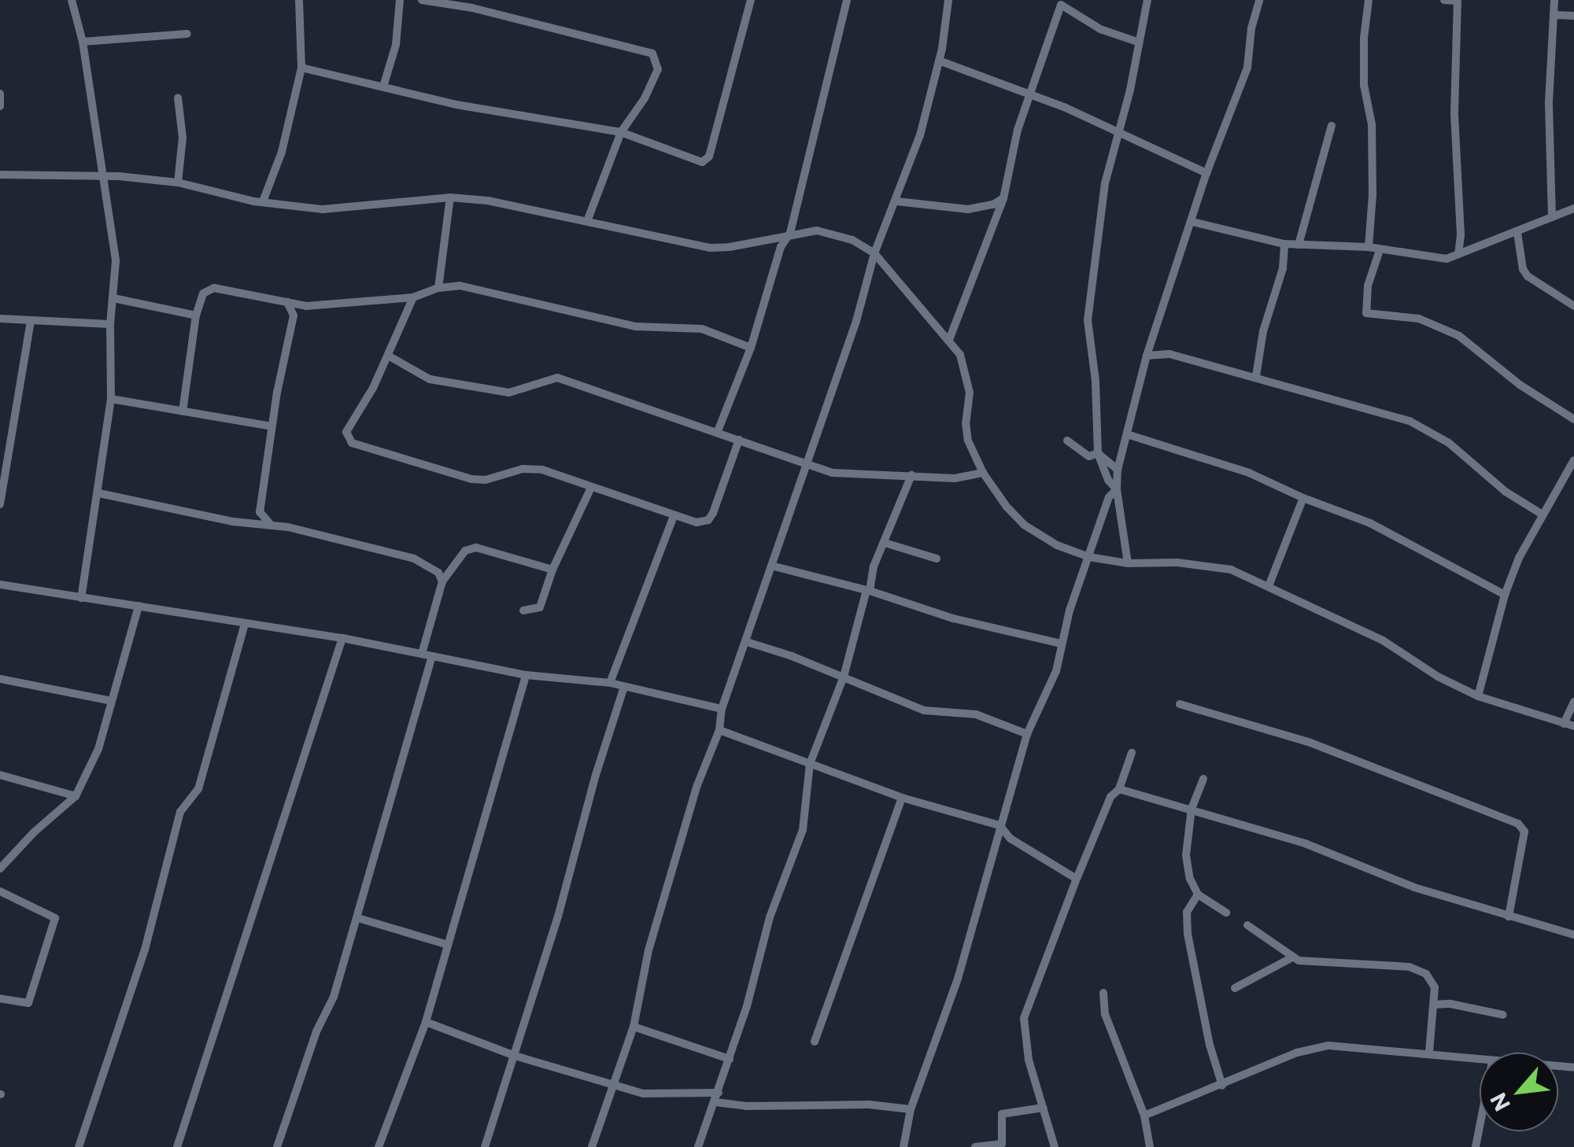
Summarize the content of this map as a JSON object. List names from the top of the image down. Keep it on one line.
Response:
{"north":"bottom left"}
